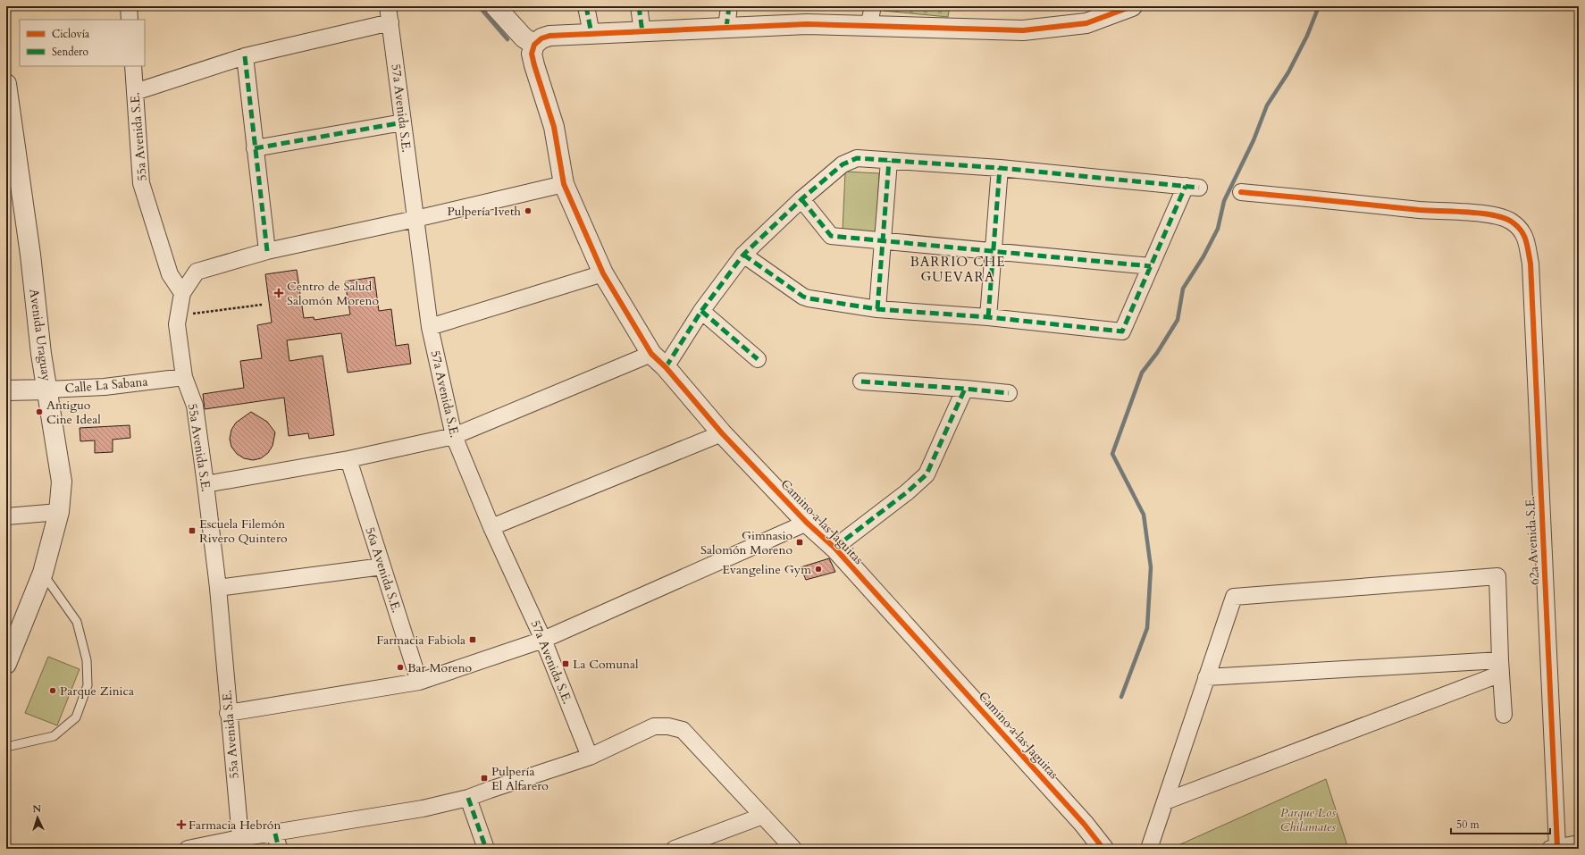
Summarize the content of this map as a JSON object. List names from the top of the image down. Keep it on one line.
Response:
{"streets":{"street":["57a Avenida S.E.","55a Avenida S.E.","Avenida Uraguay","Calle La Sabana","Camino a las Jaguitas","62a Avenida S.E.","56a Avenida S.E."]},"crossings":[["55a Avenida S.E.","Calle La Sabana"],["Avenida Uraguay","Calle La Sabana"]],"districts":["BARRIO CHE GUEVARA"],"parks":["Parque Los Chilamates"],"places":{"other":["Pulpería Iveth","Antiguo Cine Ideal","Evangeline Gym","Bar Moreno","Parque Zinica"],"health":["Centro de Salud Salomón Moreno","Farmacia Hebrón"],"transit":["Escuela Filemón Rivero Quintero","Gimnasio Salomón Moreno","Farmacia Fabiola","La Comunal","Pulpería El Alfarero"]},"legend":["Ciclovía","Sendero"],"scale_bar":"50 m","north":"top"}
